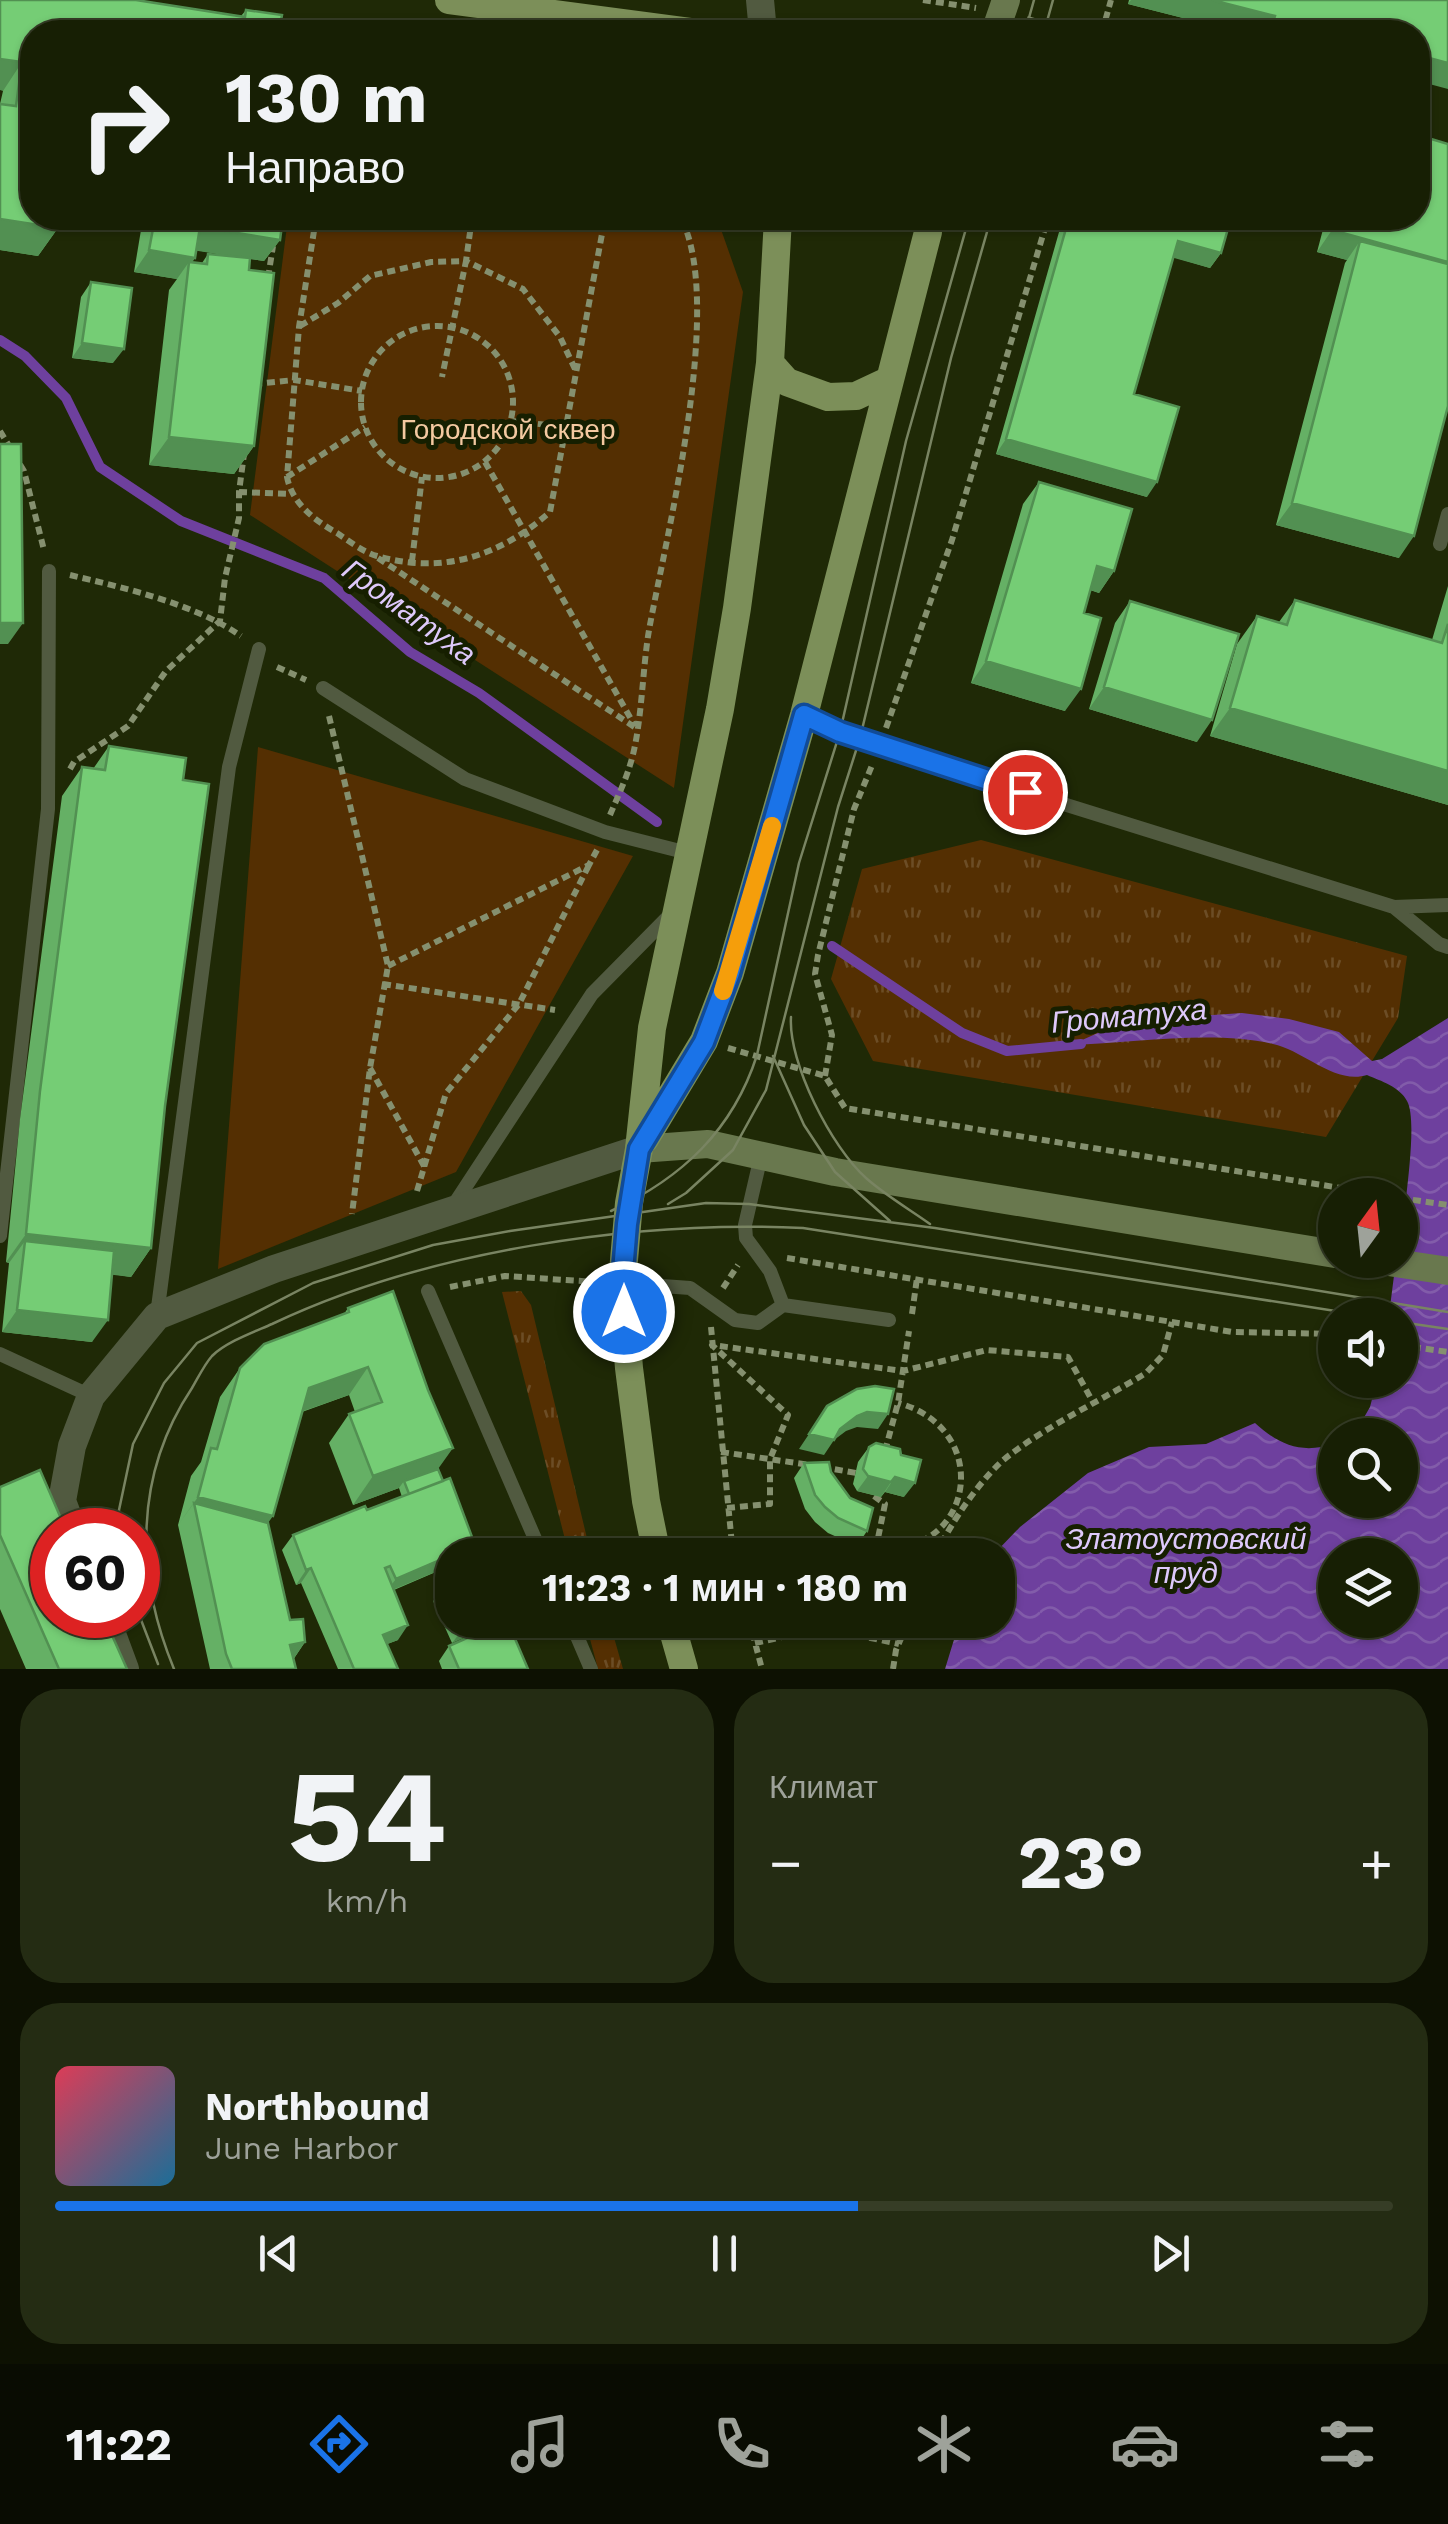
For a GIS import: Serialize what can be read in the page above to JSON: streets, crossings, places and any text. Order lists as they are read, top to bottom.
{
  "water": ["Громатуха", "Златоустовский пруд"],
  "parks": ["Городской сквер"],
  "north": "top",
  "page": {
    "turn": ["130 m", "Направо"],
    "limit": "60",
    "trip": "11:23 · 1 мин · 180 m",
    "tile": [
      ["54", "km/h"],
      "Климат"
    ],
    "heat": ["−", "23°", "+"],
    "song": ["Northbound", "June Harbor"],
    "tabs": "11:22"
  }
}
